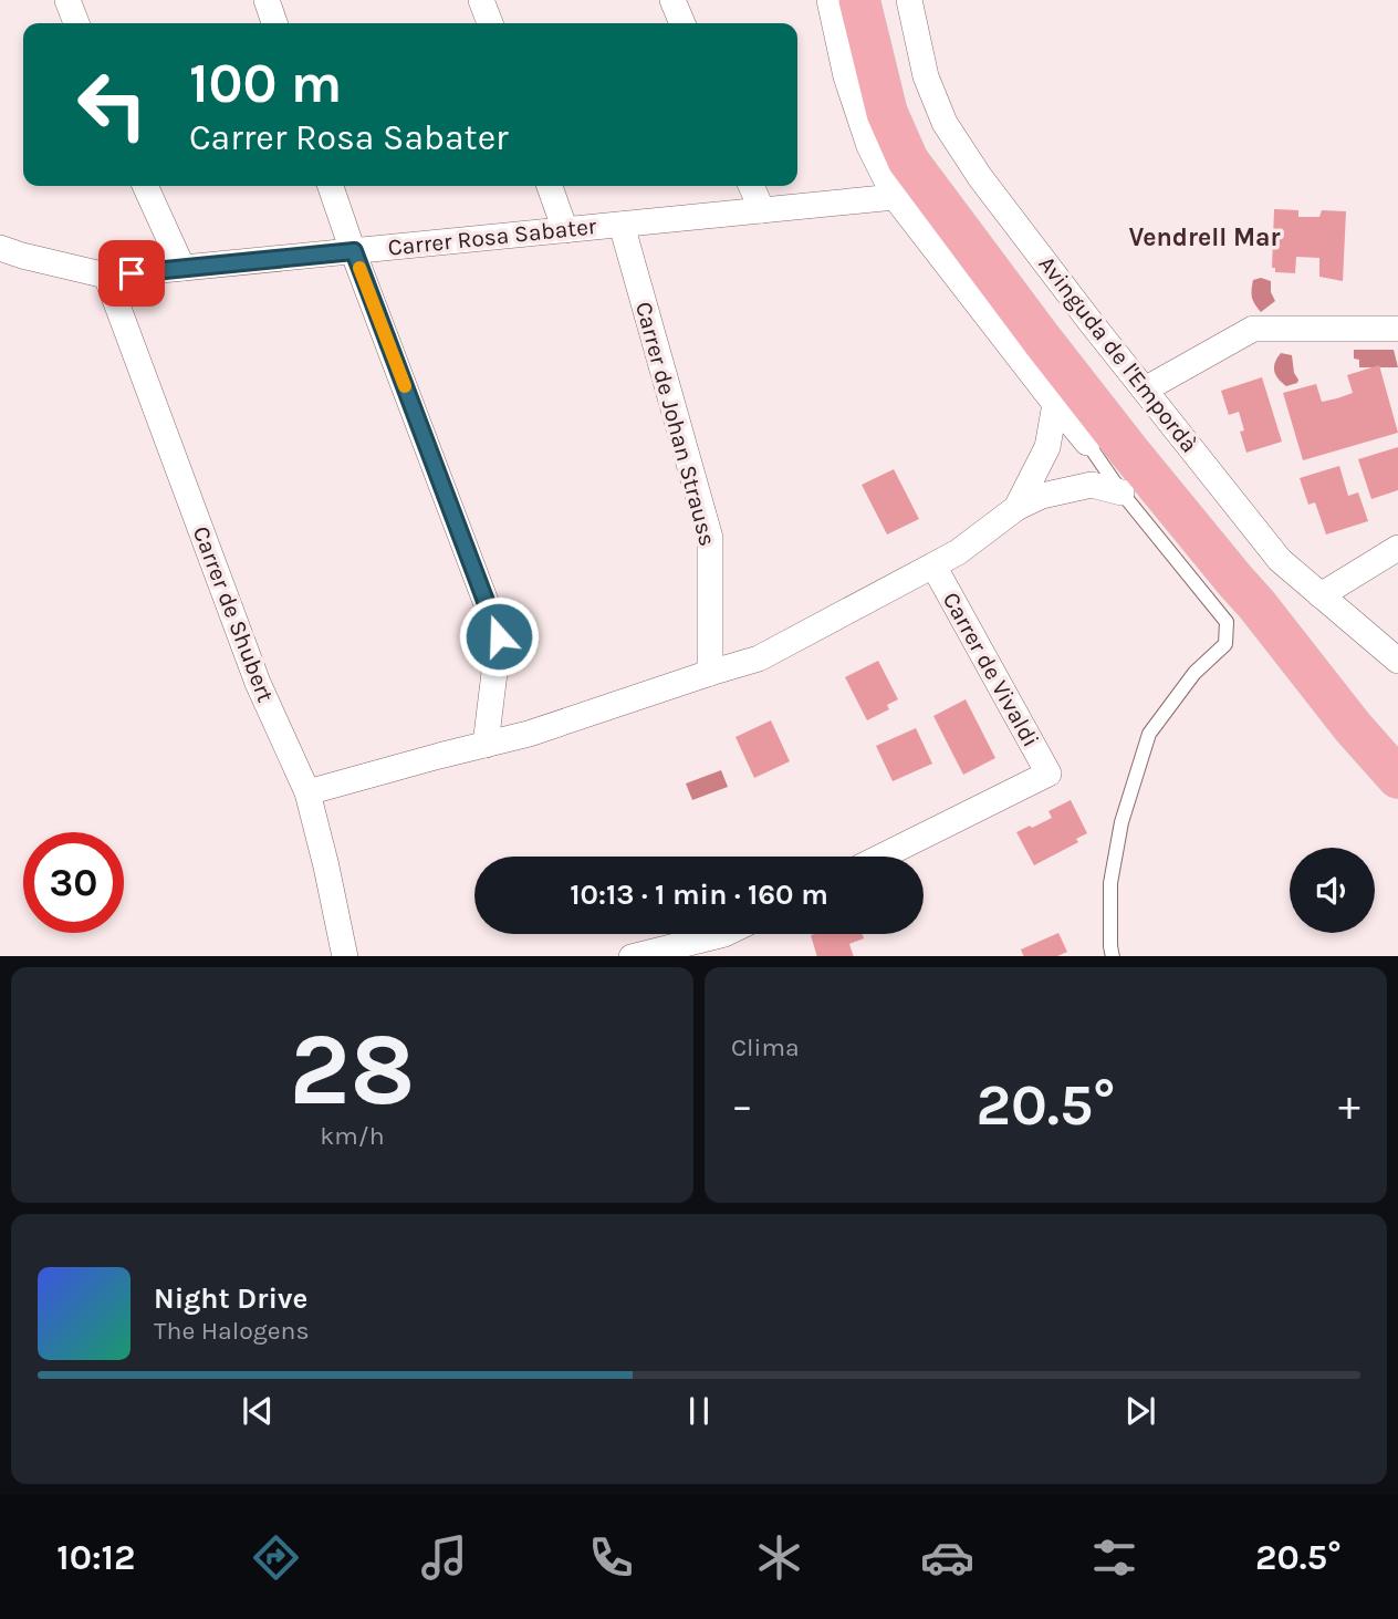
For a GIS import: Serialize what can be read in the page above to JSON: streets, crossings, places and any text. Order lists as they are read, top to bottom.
{
  "streets": {
    "street": [
      "Carrer Rosa Sabater",
      "Avinguda de l'Empordà",
      "Carrer de Johan Strauss",
      "Carrer de Shubert",
      "Carrer de Vivaldi"
    ]
  },
  "crossings": [
    ["Carrer Rosa Sabater", "Carrer de Johan Strauss"],
    ["Carrer Rosa Sabater", "Carrer de Shubert"]
  ],
  "districts": ["Vendrell Mar"],
  "page": {
    "turn": ["100 m", "Carrer Rosa Sabater"],
    "limit": "30",
    "trip": "10:13 · 1 min · 160 m",
    "tile": [
      ["28", "km/h"],
      "Clima"
    ],
    "heat": ["−", "20.5°", "+"],
    "song": ["Night Drive", "The Halogens"],
    "tabs": ["10:12", "20.5°"]
  }
}
